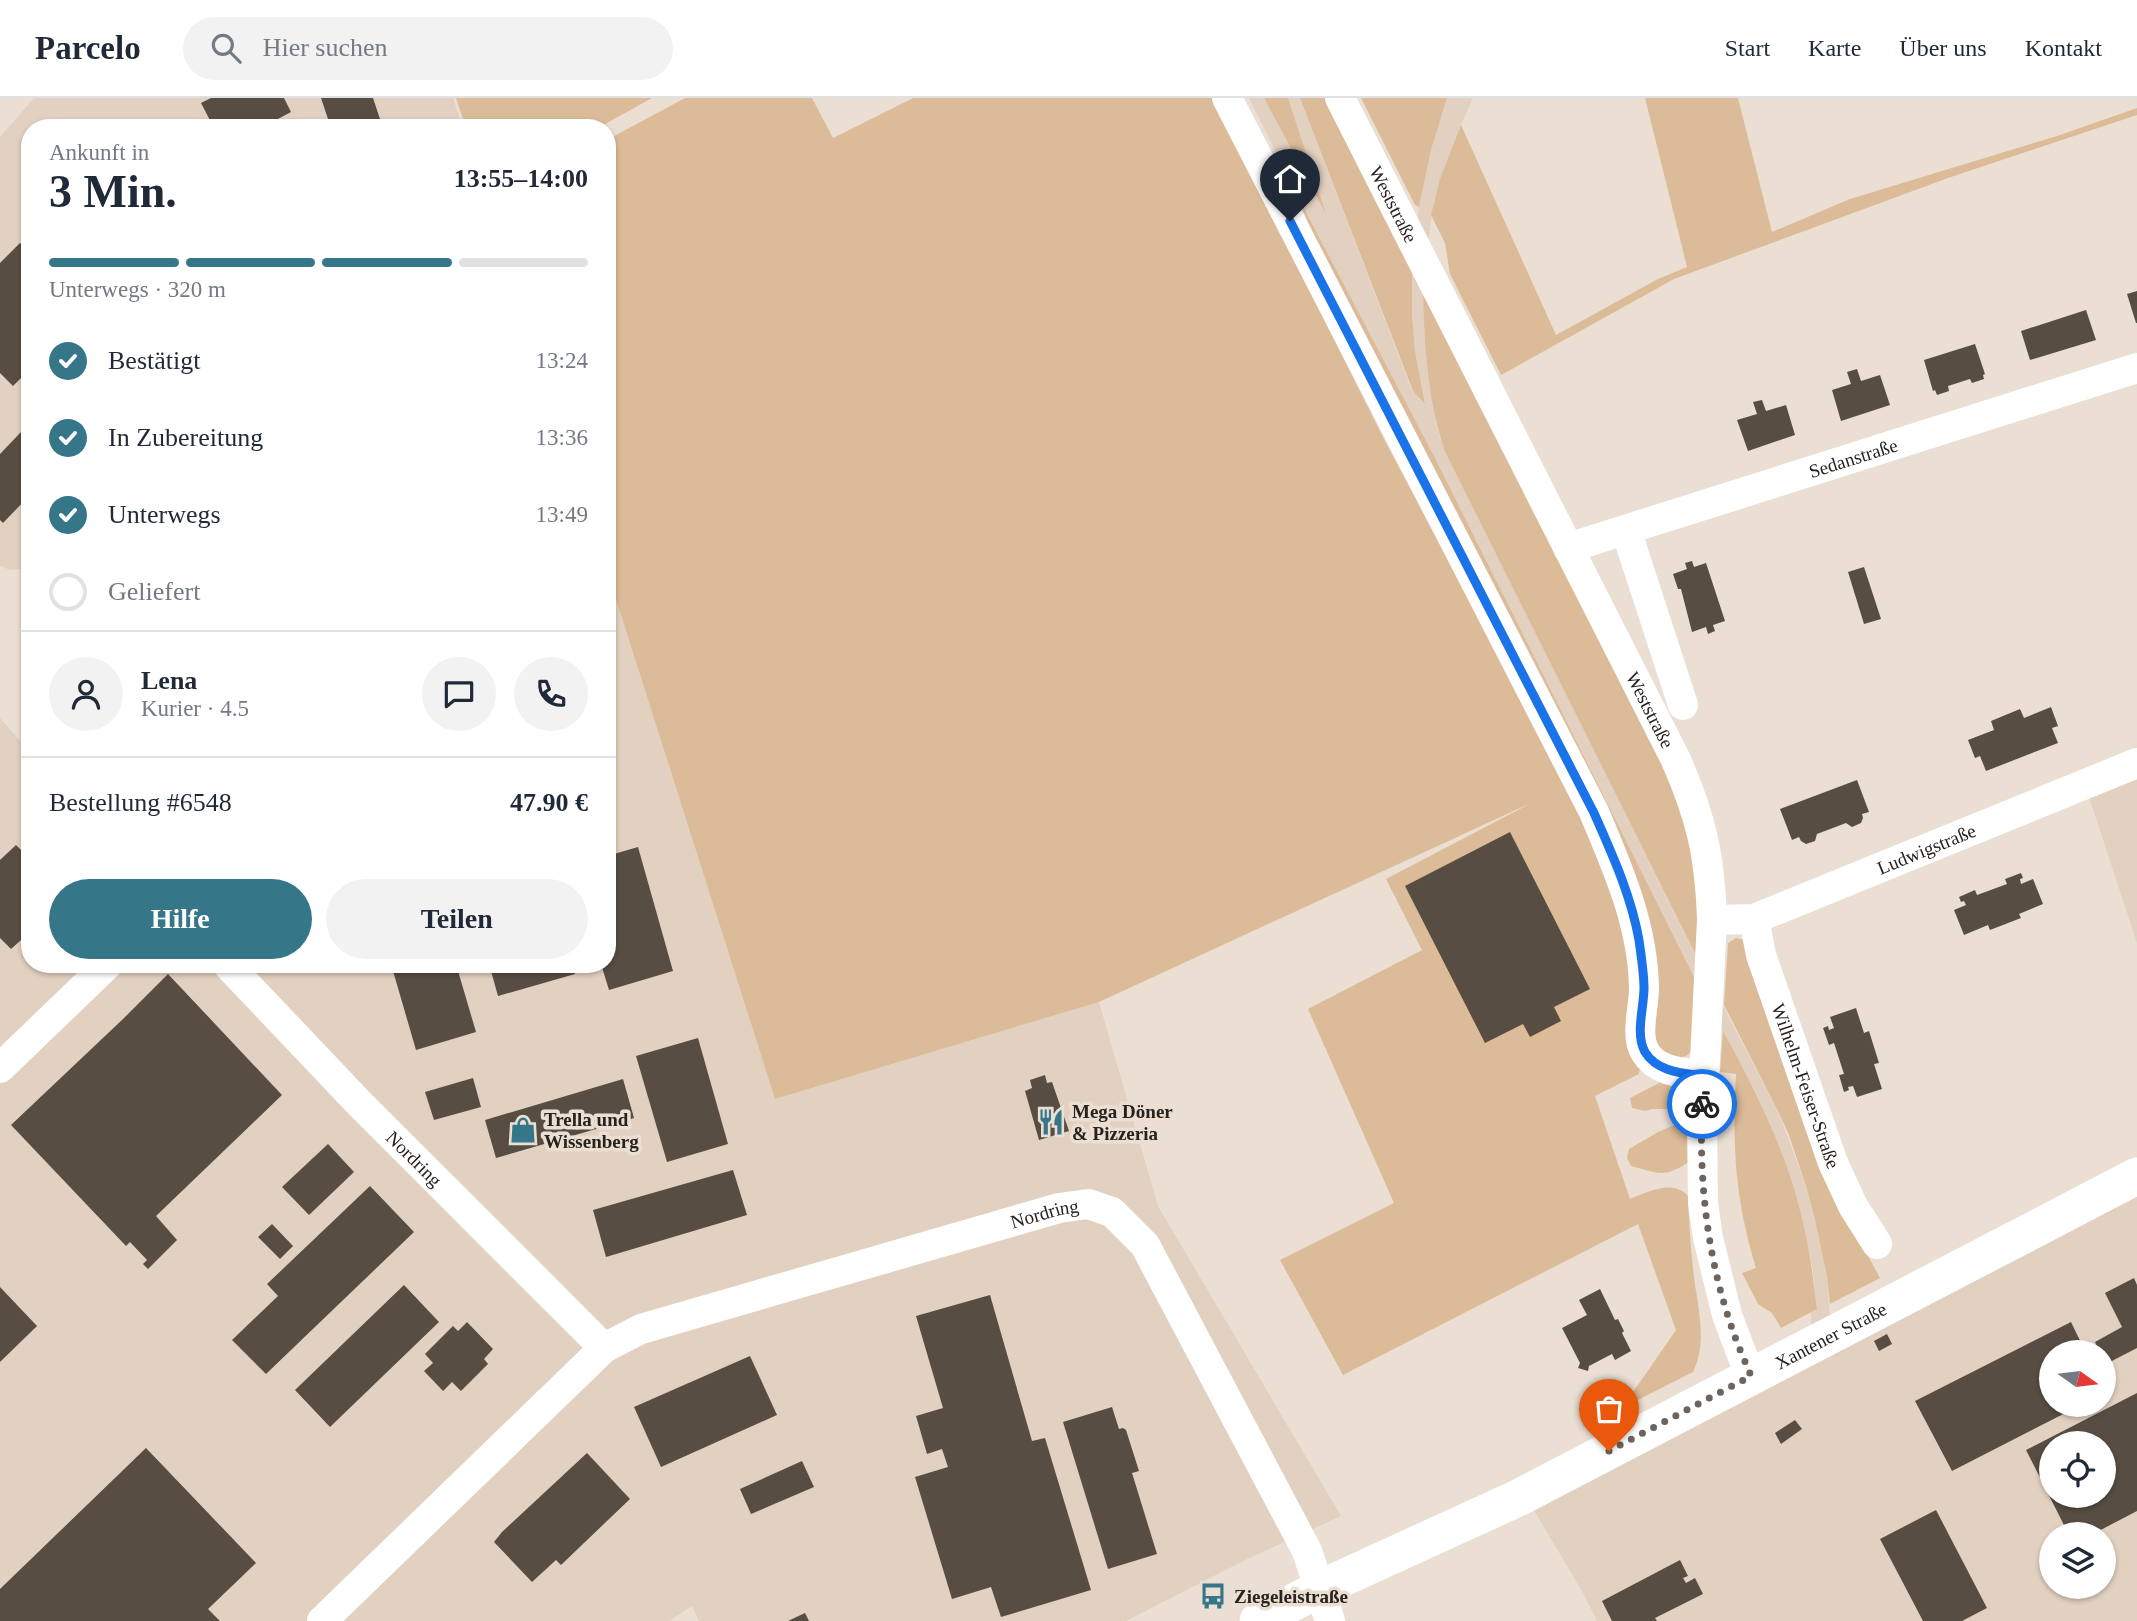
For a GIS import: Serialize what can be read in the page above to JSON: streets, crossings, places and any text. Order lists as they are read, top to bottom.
{
  "streets": {
    "main road": ["Xantener Straße"],
    "street": [
      "Weststraße",
      "Sedanstraße",
      "Ludwigstraße",
      "Wilhelm-Feiser-Straße",
      "Nordring"
    ]
  },
  "crossings": [
    ["Weststraße", "Sedanstraße"],
    ["Weststraße", "Ludwigstraße"],
    ["Weststraße", "Xantener Straße"],
    ["Ludwigstraße", "Wilhelm-Feiser-Straße"],
    ["Nordring", "Xantener Straße"]
  ],
  "places": {
    "restaurant": ["Mega Döner & Pizzeria"],
    "shop": ["Trella und Wissenberg"],
    "bus stop": ["Ziegeleistraße"]
  },
  "north": "right",
  "page": {
    "header": "Parcelo",
    "search": "Hier suchen",
    "nav": [
      "Start",
      "Karte",
      "Über uns",
      "Kontakt"
    ],
    "heading": ["3 Min.", "Ankunft in", "13:55–14:00"],
    "panel": [
      "Lena",
      "Kurier · 4.5",
      "Bestellung #6548",
      "47.90 €"
    ],
    "bar": "Unterwegs · 320 m",
    "list": [
      ["Bestätigt", "13:24"],
      ["In Zubereitung", "13:36"],
      ["Unterwegs", "13:49"],
      "Geliefert"
    ],
    "buttons": ["Hilfe", "Teilen"]
  }
}
